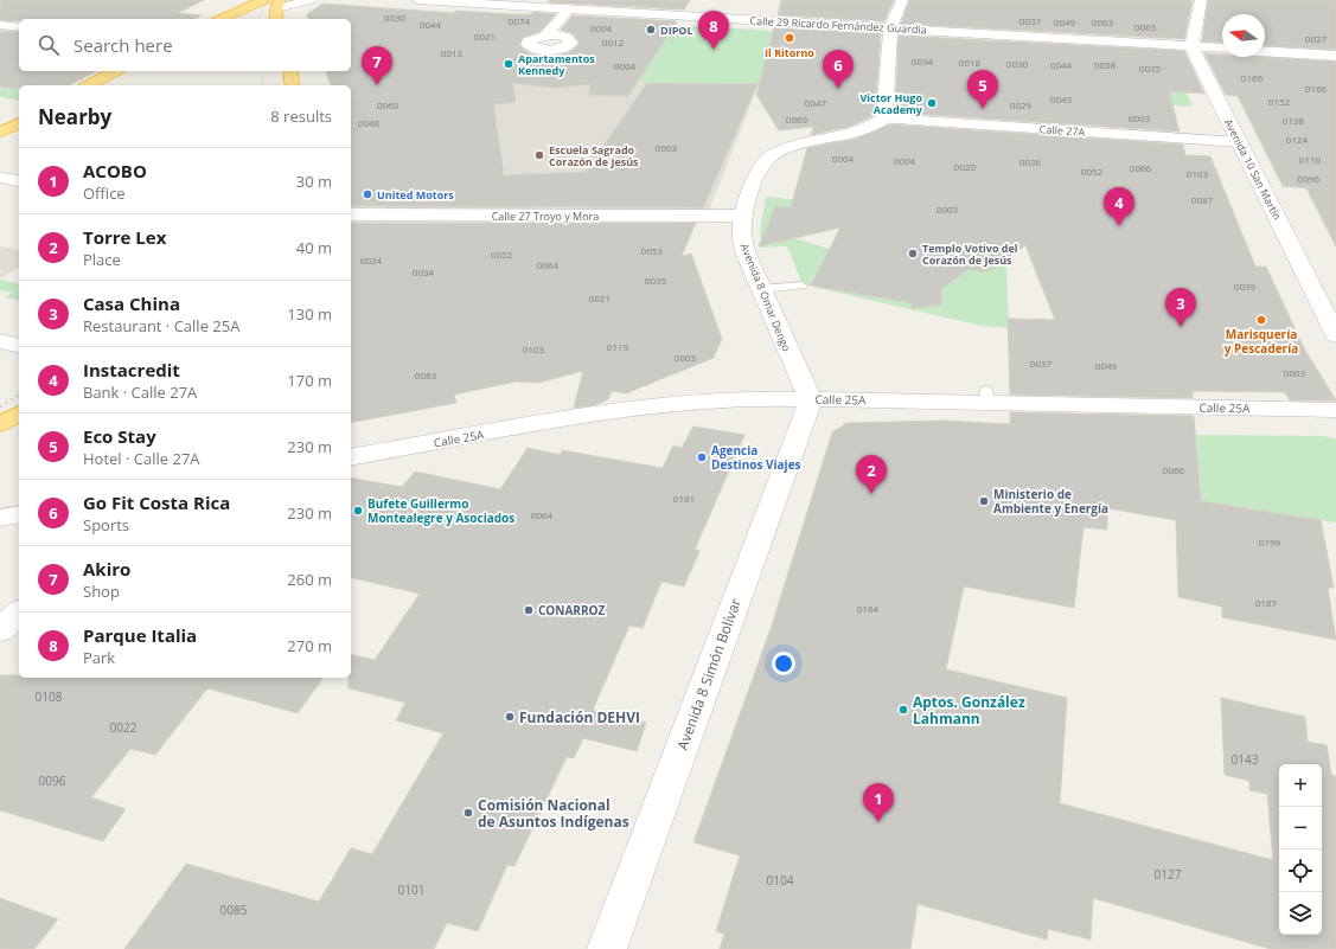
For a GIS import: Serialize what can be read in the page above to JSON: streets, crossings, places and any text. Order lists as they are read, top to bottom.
{
  "streets": {
    "street": [
      "Calle 29 Ricardo Fernández Guardia",
      "Calle 27A",
      "Avenida 10 San Martín",
      "Calle 27 Troyo y Mora",
      "Avenida 8 Omar Dengo",
      "Calle 25A",
      "Avenida 8 Simón Bolívar"
    ]
  },
  "crossings": [
    ["Calle 29 Ricardo Fernández Guardia", "Avenida 10 San Martín"],
    ["Calle 27A", "Avenida 10 San Martín"],
    ["Calle 27A", "Avenida 8 Omar Dengo"],
    ["Calle 27 Troyo y Mora", "Avenida 8 Omar Dengo"],
    ["Avenida 8 Omar Dengo", "Calle 25A"],
    ["Avenida 8 Omar Dengo", "Avenida 8 Simón Bolívar"],
    ["Calle 25A", "Avenida 8 Simón Bolívar"]
  ],
  "places": [
    "DIPOL",
    "Il Ritorno",
    "Apartamentos Kennedy",
    "Victor Hugo Academy",
    "Escuela Sagrado Corazón de Jesús",
    "United Motors",
    "Templo Votivo del Corazón de Jesús",
    "Marisquería y Pescadería",
    "Agencia Destinos Viajes",
    "Ministerio de Ambiente y Energía",
    "Bufete Guillermo Montealegre y Asociados",
    "CONARROZ",
    "Aptos. González Lahmann",
    "Fundación DEHVI",
    "Comisión Nacional de Asuntos Indígenas"
  ],
  "house_numbers": [
    "0030",
    "0074",
    "0037",
    "0049",
    "0063",
    "0044",
    "0003",
    "0004",
    "0021",
    "0027",
    "0012",
    "0013",
    "0034",
    "0018",
    "0030",
    "0044",
    "0058",
    "0004",
    "0035",
    "0166",
    "0166",
    "0043",
    "0152",
    "0047",
    "0060",
    "0029",
    "0003",
    "0069",
    "0138",
    "0048",
    "0124",
    "0003",
    "0004",
    "0110",
    "0004",
    "0036",
    "0020",
    "0066",
    "0052",
    "0103",
    "0096",
    "0087",
    "0003",
    "0053",
    "0052",
    "0024",
    "0064",
    "0034",
    "0035",
    "0039",
    "0021",
    "0119",
    "0103",
    "0003",
    "0037",
    "0049",
    "0003",
    "0083",
    "0066",
    "0181",
    "0064",
    "0199",
    "0187",
    "0164",
    "0108",
    "0022",
    "0143",
    "0096",
    "0127",
    "0104",
    "0101",
    "0085"
  ],
  "north": "left",
  "page": {
    "pins": [
      "8",
      "7",
      "6",
      "5",
      "4",
      "3",
      "2",
      "1"
    ],
    "search": "Search here",
    "heading": ["Nearby", "8 results"],
    "list": [
      {
        "mark": "1",
        "name": "ACOBO",
        "note": "Office",
        "value": "30 m"
      },
      {
        "mark": "2",
        "name": "Torre Lex",
        "note": "Place",
        "value": "40 m"
      },
      {
        "mark": "3",
        "name": "Casa China",
        "note": "Restaurant · Calle 25A",
        "value": "130 m"
      },
      {
        "mark": "4",
        "name": "Instacredit",
        "note": "Bank · Calle 27A",
        "value": "170 m"
      },
      {
        "mark": "5",
        "name": "Eco Stay",
        "note": "Hotel · Calle 27A",
        "value": "230 m"
      },
      {
        "mark": "6",
        "name": "Go Fit Costa Rica",
        "note": "Sports",
        "value": "230 m"
      },
      {
        "mark": "7",
        "name": "Akiro",
        "note": "Shop",
        "value": "260 m"
      },
      {
        "mark": "8",
        "name": "Parque Italia",
        "note": "Park",
        "value": "270 m"
      }
    ],
    "map_buttons": ["+", "−"]
  }
}
